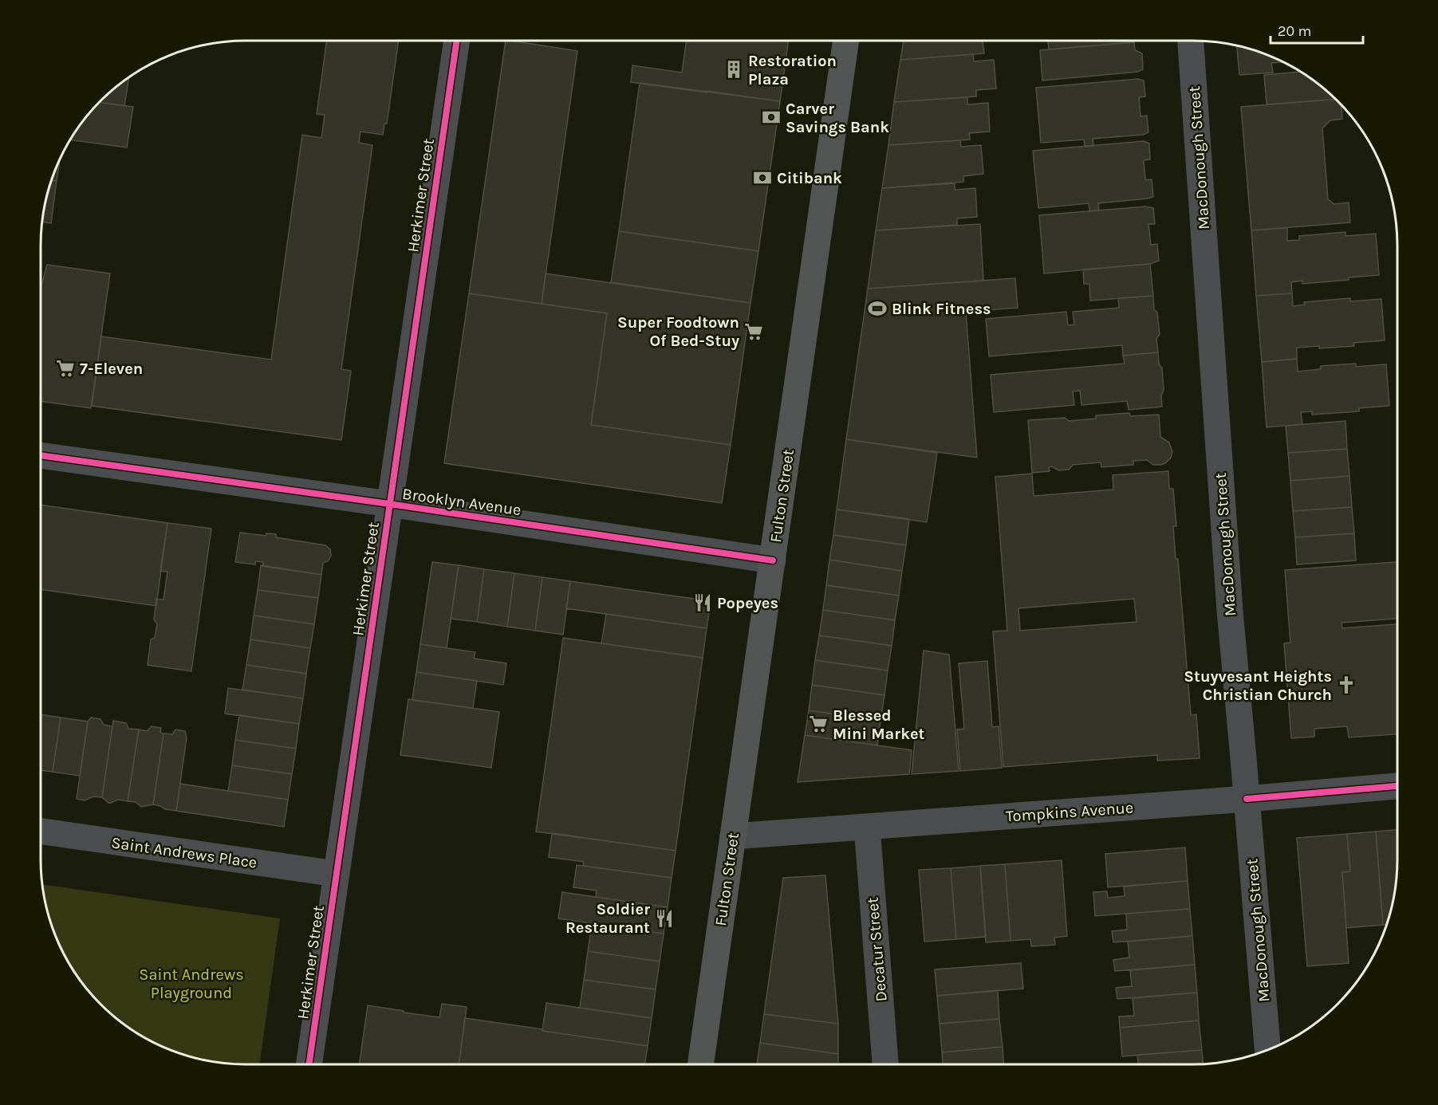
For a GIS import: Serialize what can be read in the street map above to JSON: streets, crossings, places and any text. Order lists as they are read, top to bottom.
{
  "streets": {
    "main road": ["Fulton Street"],
    "street": [
      "MacDonough Street",
      "Herkimer Street",
      "Brooklyn Avenue",
      "Tompkins Avenue",
      "Saint Andrews Place",
      "Decatur Street"
    ]
  },
  "crossings": [
    ["MacDonough Street", "Tompkins Avenue"],
    ["Herkimer Street", "Brooklyn Avenue"],
    ["Herkimer Street", "Saint Andrews Place"],
    ["Fulton Street", "Brooklyn Avenue"],
    ["Fulton Street", "Tompkins Avenue"],
    ["Tompkins Avenue", "Decatur Street"]
  ],
  "parks": ["Saint Andrews Playground"],
  "places": {
    "building": ["Restoration Plaza"],
    "bank": ["Carver Savings Bank", "Citibank"],
    "sports": ["Blink Fitness"],
    "supermarket": ["Super Foodtown Of Bed-Stuy", "7-Eleven", "Blessed Mini Market"],
    "restaurant": ["Popeyes", "Soldier Restaurant"],
    "church": ["Stuyvesant Heights Christian Church"]
  },
  "scale_bar": "20 m"
}
